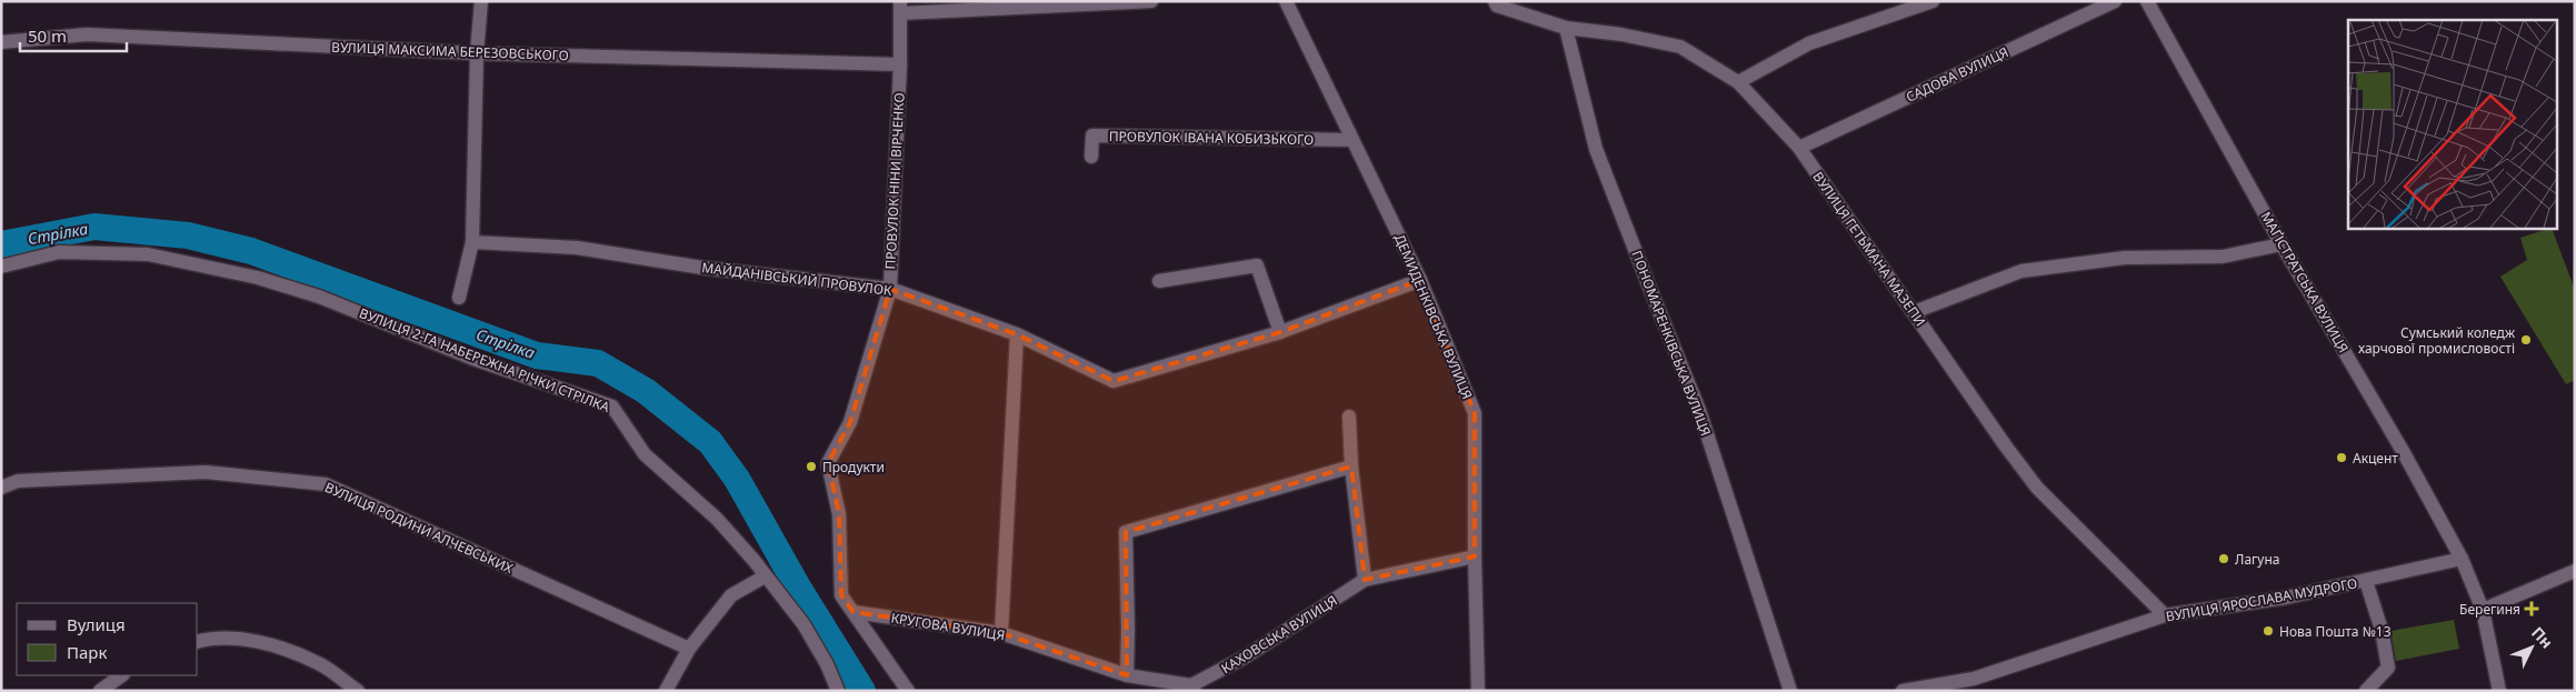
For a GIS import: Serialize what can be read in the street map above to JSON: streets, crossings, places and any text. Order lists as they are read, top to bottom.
{
  "streets": {
    "street": [
      "ВУЛИЦЯ МАКСИМА БЕРЕЗОВСЬКОГО",
      "САДОВА ВУЛИЦЯ",
      "ПРОВУЛОК ІВАНА КОБИЗЬКОГО",
      "ПРОВУЛОК НІНИ ВІРЧЕНКО",
      "ВУЛИЦЯ ГЕТЬМАНА МАЗЕПИ",
      "МАЙДАНІВСЬКИЙ ПРОВУЛОК",
      "МАҐІСТРАТСЬКА ВУЛИЦЯ",
      "ДЕМИДЕНКІВСЬКА ВУЛИЦЯ",
      "ПОНОМАРЕНКІВСЬКА ВУЛИЦЯ",
      "ВУЛИЦЯ 2-ГА НАБЕРЕЖНА РІЧКИ СТРІЛКА",
      "ВУЛИЦЯ РОДИНИ АЛЧЕВСЬКИХ",
      "ВУЛИЦЯ ЯРОСЛАВА МУДРОГО",
      "КРУГОВА ВУЛИЦЯ",
      "КАХОВСЬКА ВУЛИЦЯ"
    ]
  },
  "crossings": [
    ["ВУЛИЦЯ МАКСИМА БЕРЕЗОВСЬКОГО", "ПРОВУЛОК НІНИ ВІРЧЕНКО"],
    ["САДОВА ВУЛИЦЯ", "ВУЛИЦЯ ГЕТЬМАНА МАЗЕПИ"],
    ["ПРОВУЛОК ІВАНА КОБИЗЬКОГО", "ДЕМИДЕНКІВСЬКА ВУЛИЦЯ"],
    ["ПРОВУЛОК НІНИ ВІРЧЕНКО", "МАЙДАНІВСЬКИЙ ПРОВУЛОК"],
    ["ПРОВУЛОК НІНИ ВІРЧЕНКО", "КРУГОВА ВУЛИЦЯ"],
    ["ВУЛИЦЯ ГЕТЬМАНА МАЗЕПИ", "ПОНОМАРЕНКІВСЬКА ВУЛИЦЯ"],
    ["ВУЛИЦЯ ГЕТЬМАНА МАЗЕПИ", "ВУЛИЦЯ ЯРОСЛАВА МУДРОГО"],
    ["МАЙДАНІВСЬКИЙ ПРОВУЛОК", "ДЕМИДЕНКІВСЬКА ВУЛИЦЯ"],
    ["МАҐІСТРАТСЬКА ВУЛИЦЯ", "ВУЛИЦЯ ЯРОСЛАВА МУДРОГО"],
    ["ДЕМИДЕНКІВСЬКА ВУЛИЦЯ", "КАХОВСЬКА ВУЛИЦЯ"],
    ["КРУГОВА ВУЛИЦЯ", "КАХОВСЬКА ВУЛИЦЯ"]
  ],
  "water": ["Стрілка"],
  "places": {
    "other": [
      "Сумський коледж харчової промисловості",
      "Акцент",
      "Продукти",
      "Лагуна",
      "Нова Пошта №13"
    ],
    "health": ["Берегиня"]
  },
  "legend": ["Вулиця", "Парк"],
  "scale_bar": "50 m",
  "north": "top right"
}
